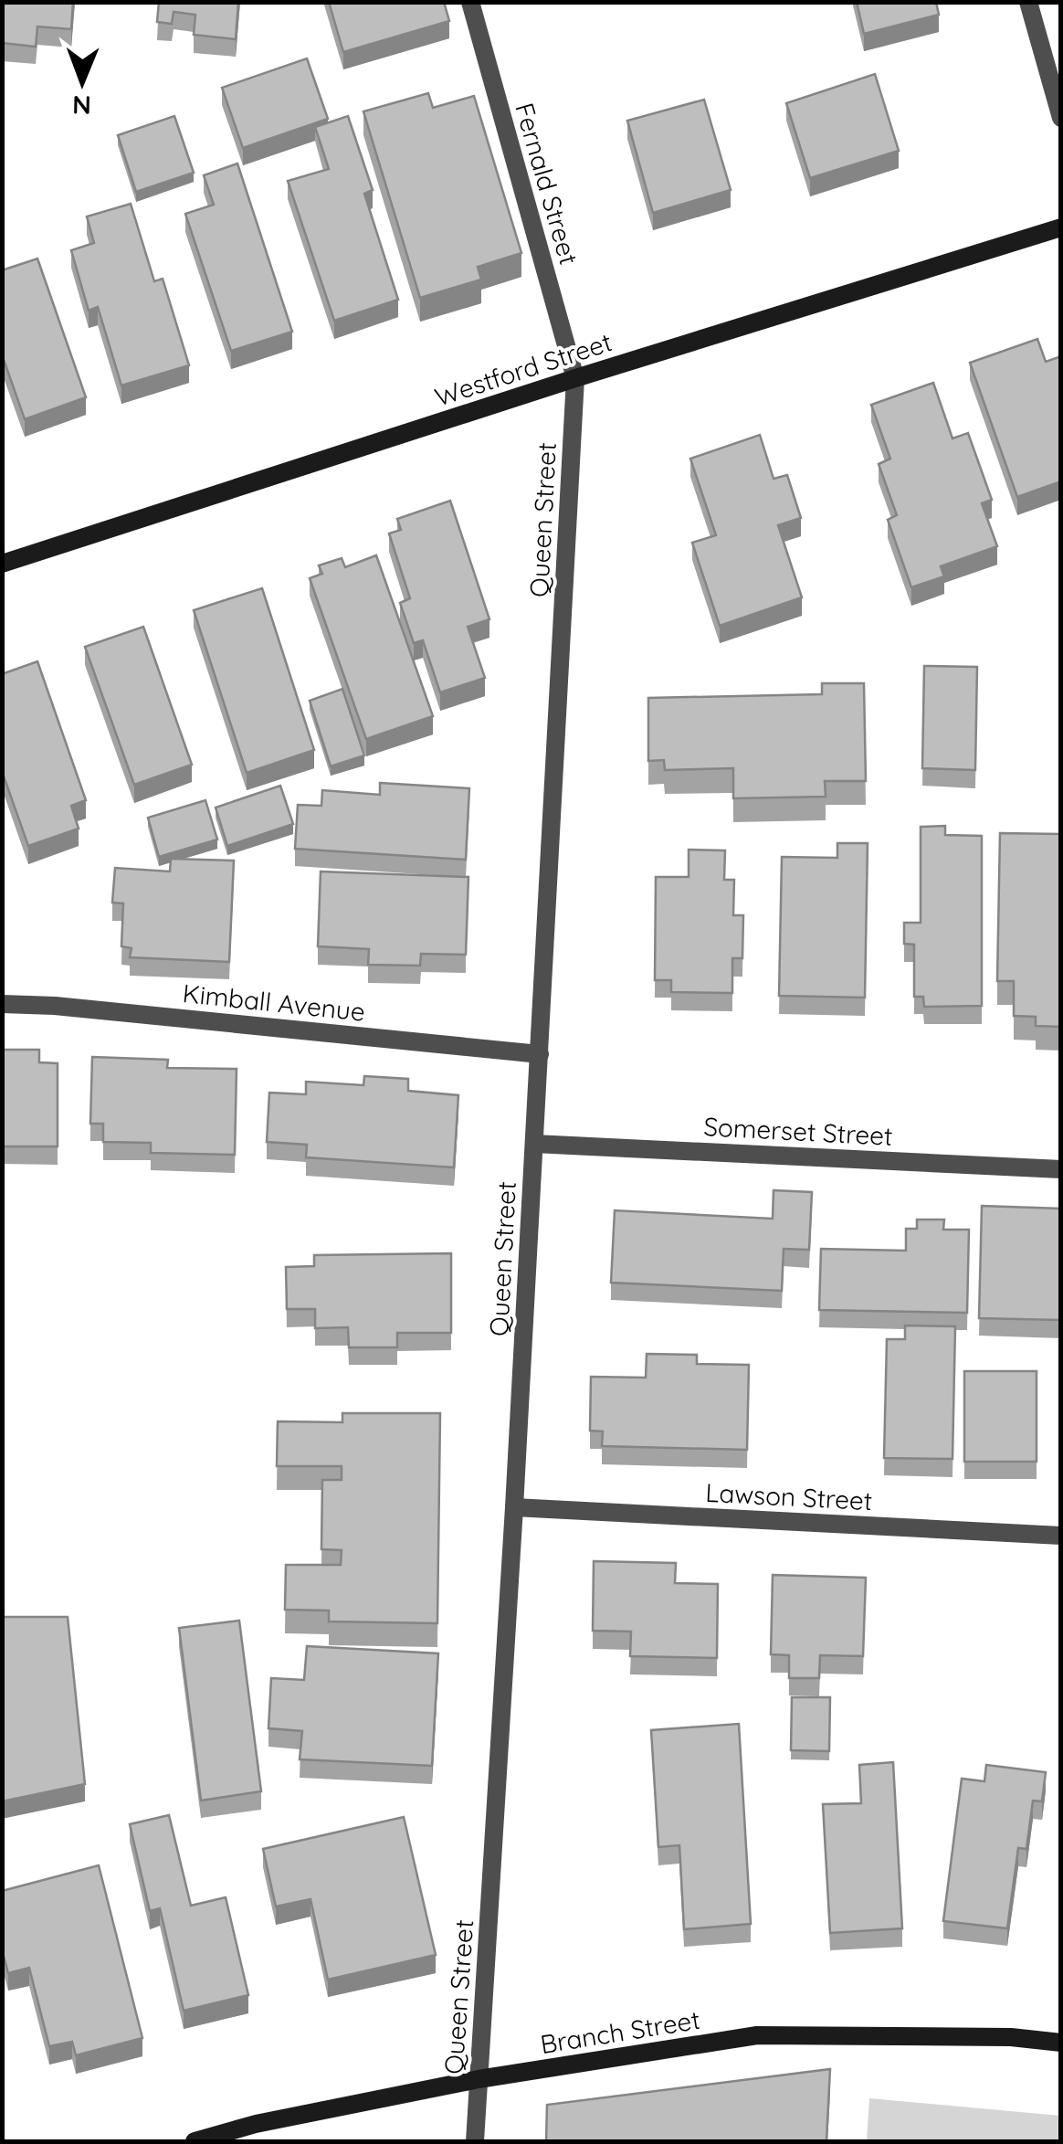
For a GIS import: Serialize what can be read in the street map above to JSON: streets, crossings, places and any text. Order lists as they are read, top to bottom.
{
  "streets": {
    "main road": ["Westford Street", "Branch Street"],
    "street": [
      "Fernald Street",
      "Queen Street",
      "Kimball Avenue",
      "Somerset Street",
      "Lawson Street"
    ]
  },
  "crossings": [
    ["Fernald Street", "Westford Street"],
    ["Fernald Street", "Queen Street"],
    ["Westford Street", "Queen Street"],
    ["Queen Street", "Kimball Avenue"],
    ["Queen Street", "Somerset Street"],
    ["Queen Street", "Lawson Street"],
    ["Queen Street", "Branch Street"]
  ],
  "north": "bottom"
}
